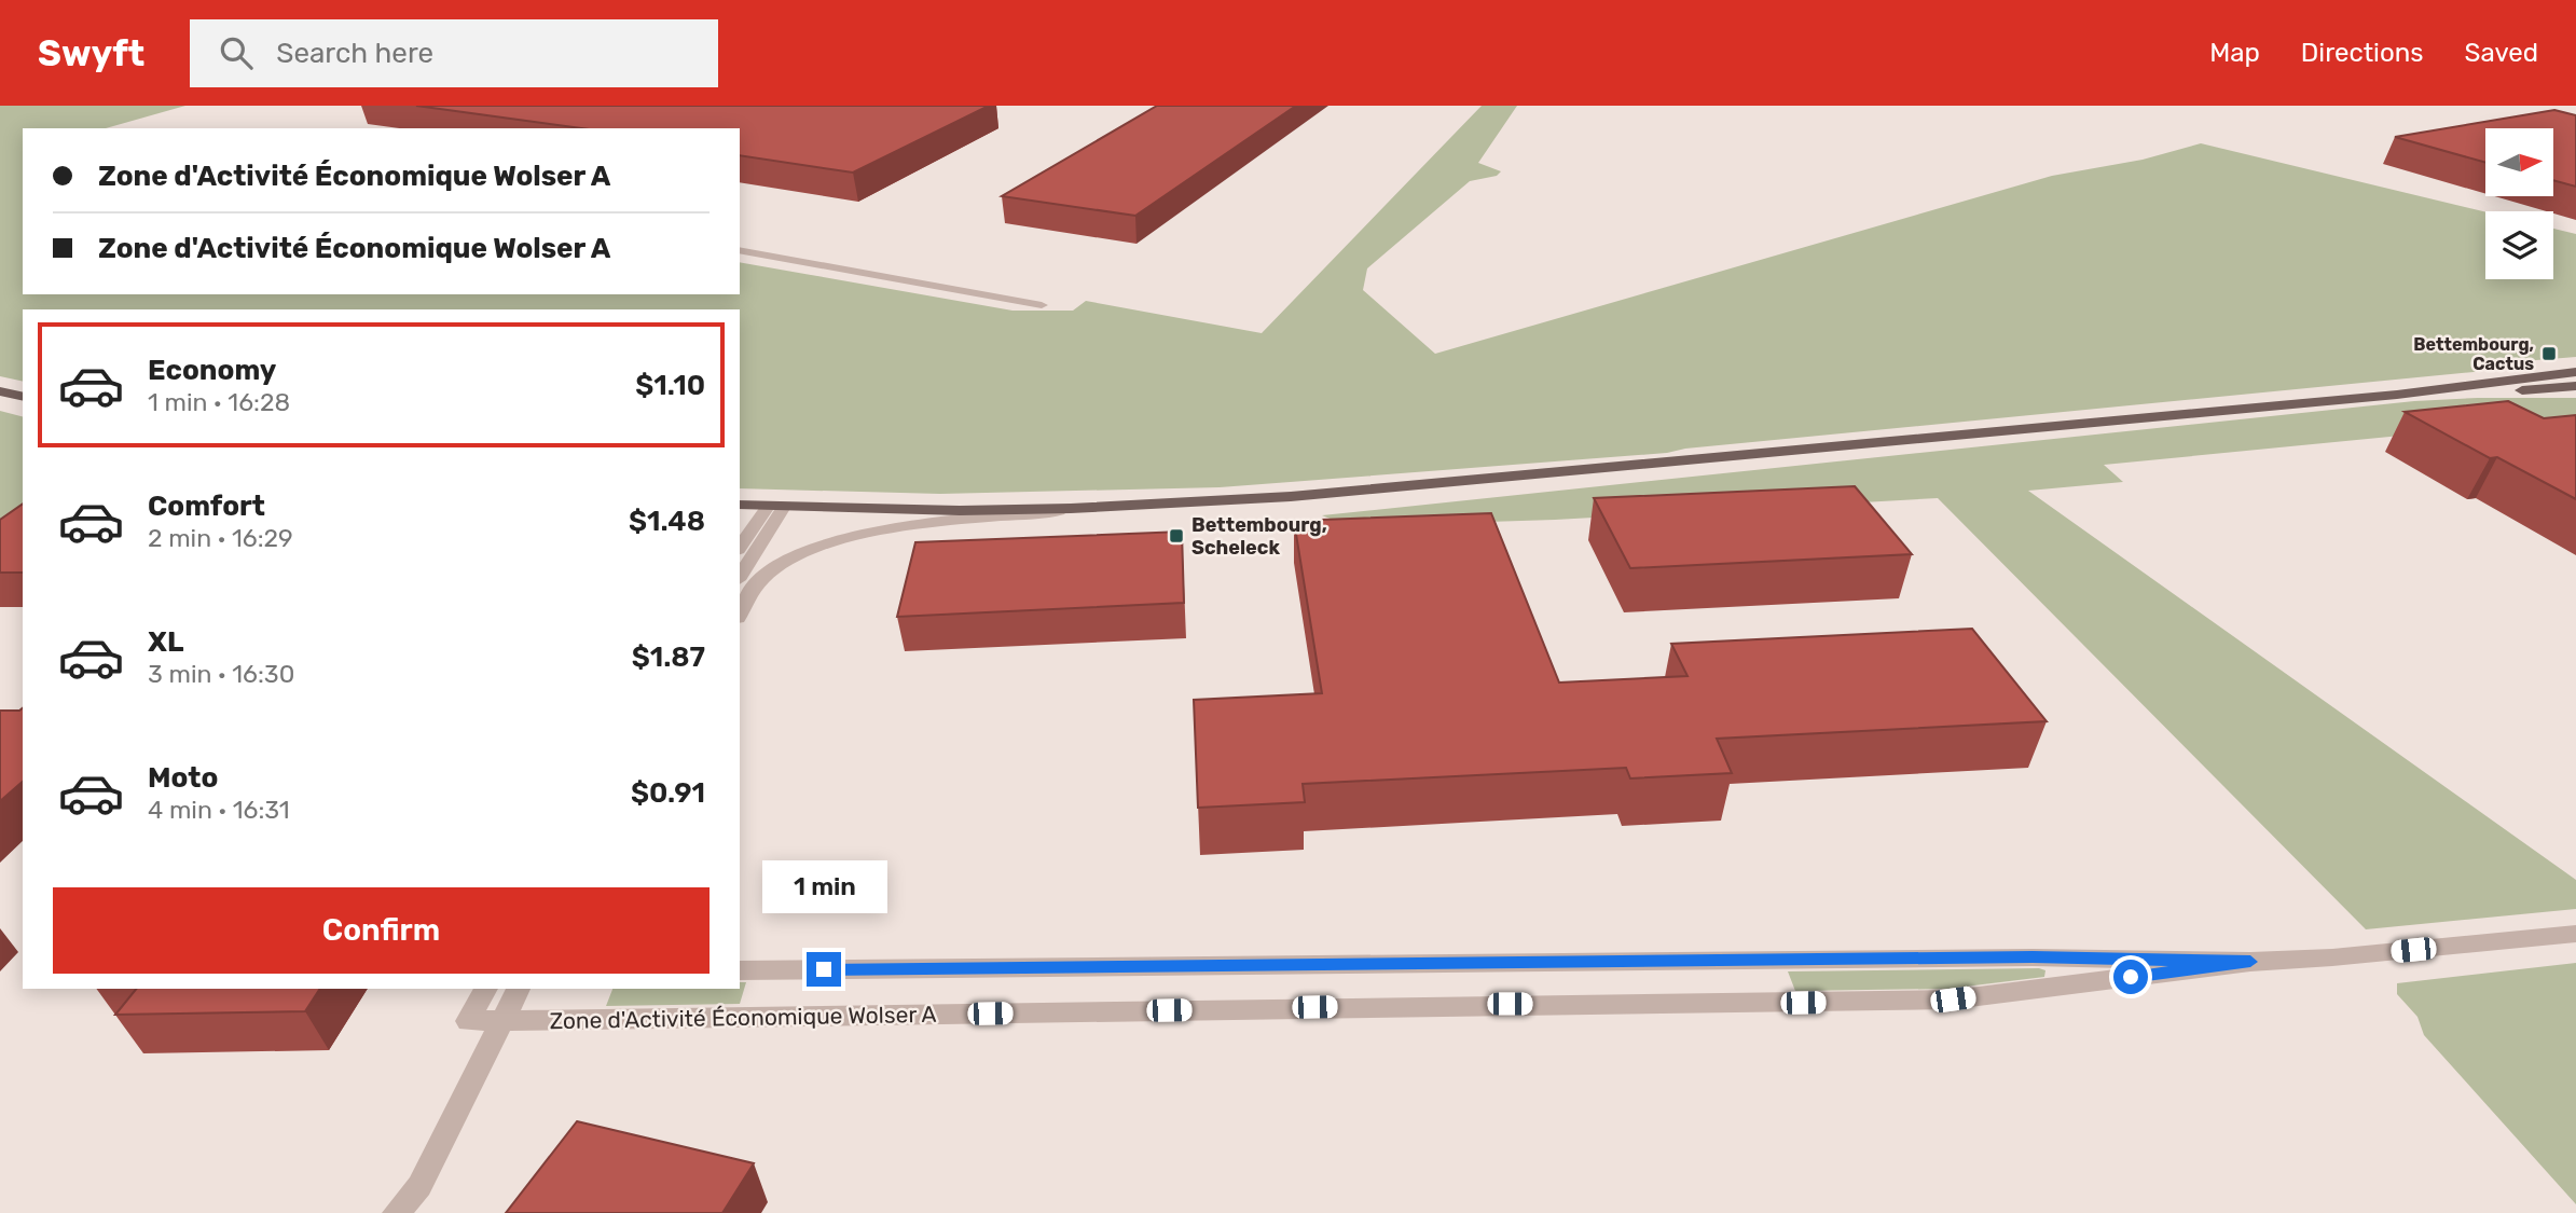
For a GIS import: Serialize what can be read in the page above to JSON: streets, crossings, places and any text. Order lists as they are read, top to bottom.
{
  "streets": {
    "street": ["Zone d'Activité Économique Wolser A"]
  },
  "places": {
    "transit": ["Bettembourg, Cactus", "Bettembourg, Scheleck"]
  },
  "north": "right",
  "page": {
    "header": "Swyft",
    "search": "Search here",
    "nav": ["Map", "Directions", "Saved"],
    "banner": ["Zone d'Activité Économique Wolser A", "Zone d'Activité Économique Wolser A"],
    "list": [
      {
        "name": "Economy",
        "note": "1 min · 16:28",
        "value": "$1.10"
      },
      {
        "name": "Comfort",
        "note": "2 min · 16:29",
        "value": "$1.48"
      },
      {
        "name": "XL",
        "note": "3 min · 16:30",
        "value": "$1.87"
      },
      {
        "name": "Moto",
        "note": "4 min · 16:31",
        "value": "$0.91"
      }
    ],
    "bubble": "1 min",
    "buttons": "Confirm"
  }
}
